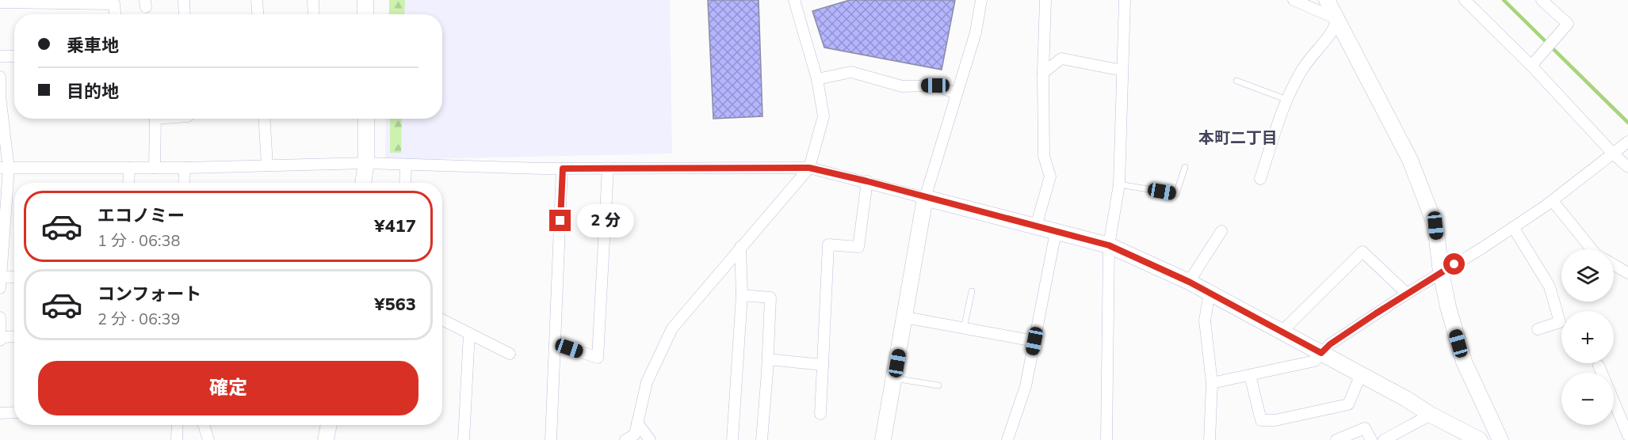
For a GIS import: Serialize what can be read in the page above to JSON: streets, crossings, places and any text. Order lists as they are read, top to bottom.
{
  "districts": ["本町二丁目"],
  "page": {
    "banner": ["乗車地", "目的地"],
    "list": [
      {
        "name": "エコノミー",
        "note": "1 分 · 06:38",
        "value": "¥417"
      },
      {
        "name": "コンフォート",
        "note": "2 分 · 06:39",
        "value": "¥563"
      }
    ],
    "bubble": "2 分",
    "map_buttons": ["+", "−"],
    "buttons": "確定"
  }
}
